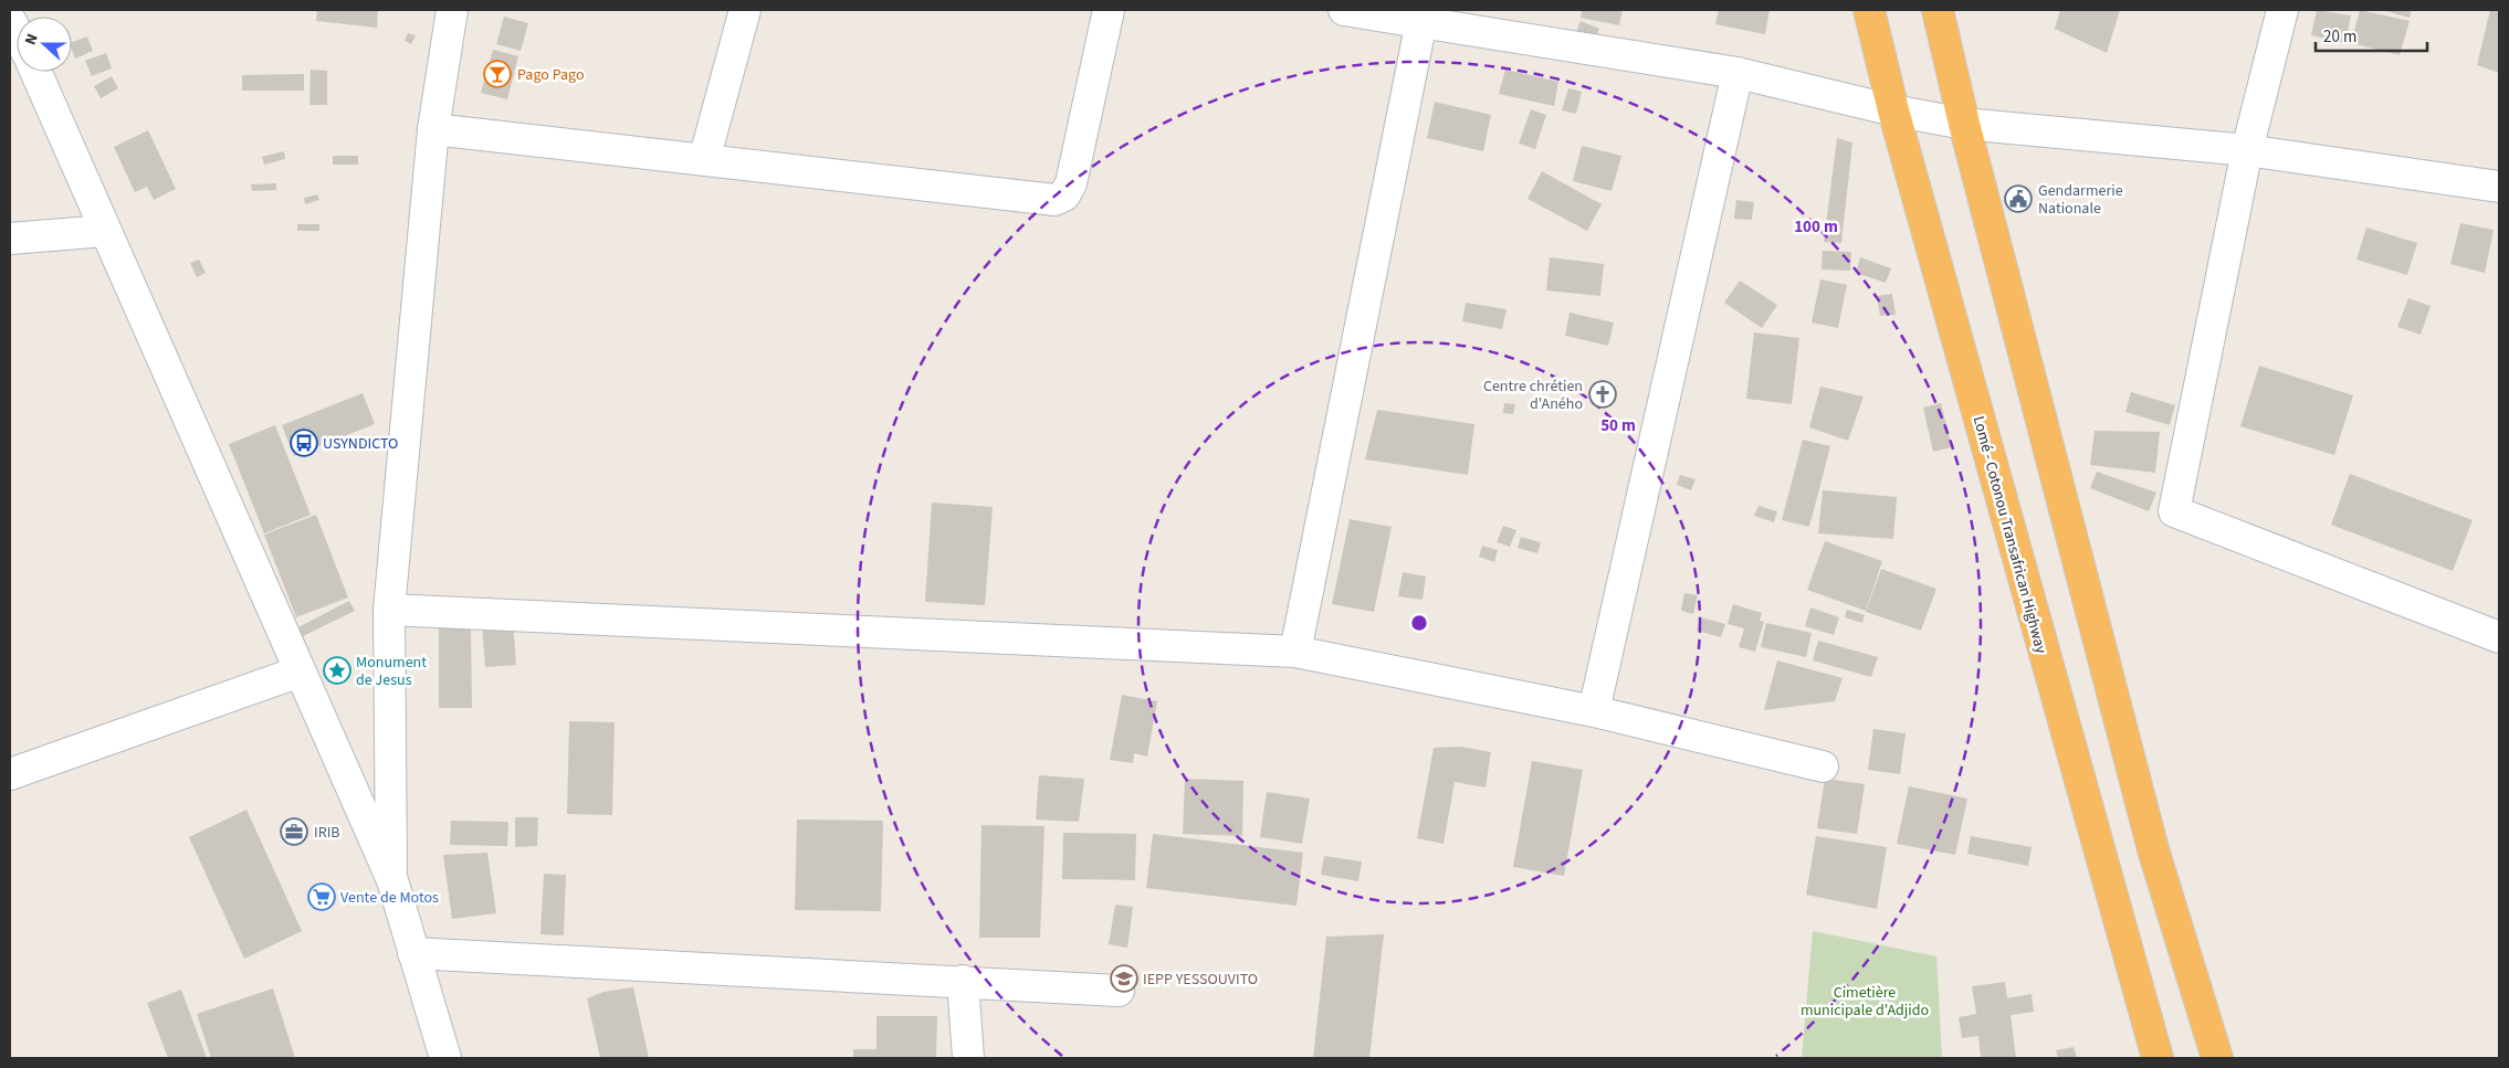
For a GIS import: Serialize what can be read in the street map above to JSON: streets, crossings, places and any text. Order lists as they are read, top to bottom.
{
  "streets": {
    "highway": ["Lomé - Cotonou Transafrican Highway"]
  },
  "parks": ["Cimetière municipale d'Adjido"],
  "places": {
    "bar": ["Pago Pago"],
    "public building": ["Gendarmerie Nationale"],
    "church": ["Centre chrétien d'Aného"],
    "bus stop": ["USYNDICTO"],
    "place": ["Monument de Jesus"],
    "office": ["IRIB"],
    "supermarket": ["Vente de Motos"],
    "school or university": ["IEPP YESSOUVITO"]
  },
  "scale_bar": "20 m",
  "north": "left",
  "rings": ["100 m", "50 m"]
}
